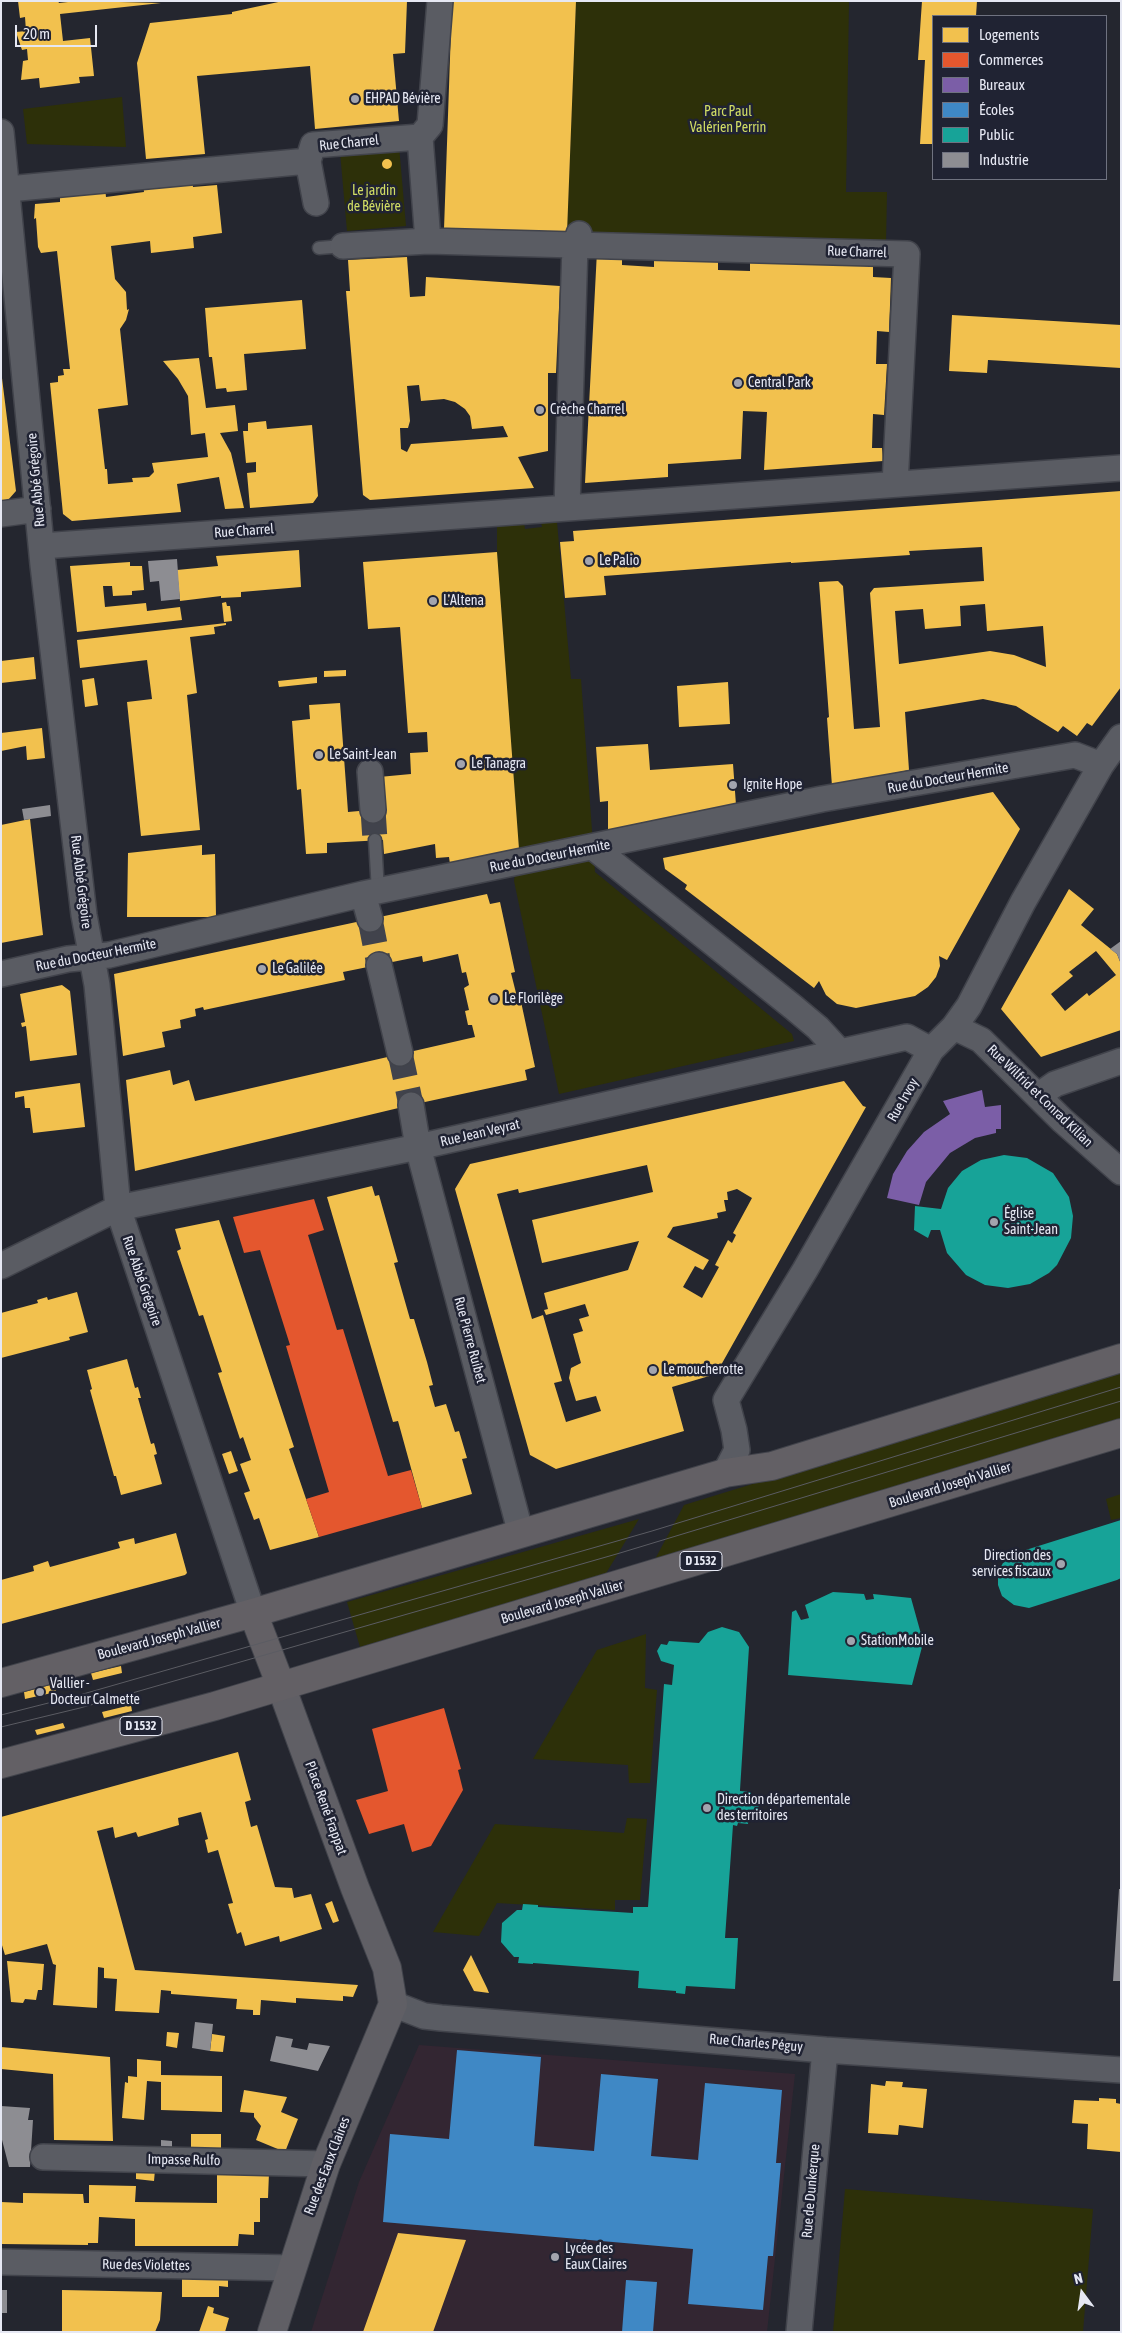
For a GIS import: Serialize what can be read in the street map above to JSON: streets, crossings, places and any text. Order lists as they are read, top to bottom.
{
  "streets": {
    "main road": ["Boulevard Joseph Vallier", "D 1532", "Place René Frappat"],
    "street": [
      "Rue Charrel",
      "Rue Abbé Grégoire",
      "Rue du Docteur Hermite",
      "Rue Wilfrid et Conrad Kilian",
      "Rue Irvoy",
      "Rue Jean Veyrat",
      "Rue Pierre Ruibet",
      "Rue Charles Péguy",
      "Impasse Rulfo",
      "Rue des Eaux Claires",
      "Rue de Dunkerque",
      "Rue des Violettes"
    ]
  },
  "crossings": [
    ["Rue Charrel", "Rue Abbé Grégoire"],
    ["Rue Abbé Grégoire", "Rue du Docteur Hermite"],
    ["Rue Abbé Grégoire", "Rue Jean Veyrat"],
    ["Rue Abbé Grégoire", "Boulevard Joseph Vallier"],
    ["Rue Abbé Grégoire", "Place René Frappat"],
    ["Rue du Docteur Hermite", "Rue Irvoy"],
    ["Rue Wilfrid et Conrad Kilian", "Rue Irvoy"],
    ["Rue Irvoy", "Rue Jean Veyrat"],
    ["Rue Irvoy", "Boulevard Joseph Vallier"],
    ["Rue Jean Veyrat", "Rue Pierre Ruibet"],
    ["Rue Pierre Ruibet", "Boulevard Joseph Vallier"],
    ["Boulevard Joseph Vallier", "Place René Frappat"],
    ["Place René Frappat", "Rue Charles Péguy"],
    ["Place René Frappat", "Rue des Eaux Claires"],
    ["Rue Charles Péguy", "Rue des Eaux Claires"],
    ["Rue Charles Péguy", "Rue de Dunkerque"],
    ["Impasse Rulfo", "Rue des Eaux Claires"],
    ["Rue des Eaux Claires", "Rue des Violettes"]
  ],
  "parks": ["Parc Paul Valérien Perrin", "Le jardin de Bévière"],
  "places": [
    "EHPAD Bévière",
    "Central Park",
    "Crèche Charrel",
    "Le Palio",
    "L'Altena",
    "Le Saint-Jean",
    "Le Tanagra",
    "Ignite Hope",
    "Le Galilée",
    "Le Florilège",
    "Église Saint-Jean",
    "Le moucherotte",
    "Direction des services fiscaux",
    "StationMobile",
    "Vallier - Docteur Calmette",
    "Direction départementale des territoires",
    "Lycée des Eaux Claires"
  ],
  "legend": [
    "Logements",
    "Commerces",
    "Bureaux",
    "Écoles",
    "Public",
    "Industrie"
  ],
  "scale_bar": "20 m",
  "north": "top"
}
